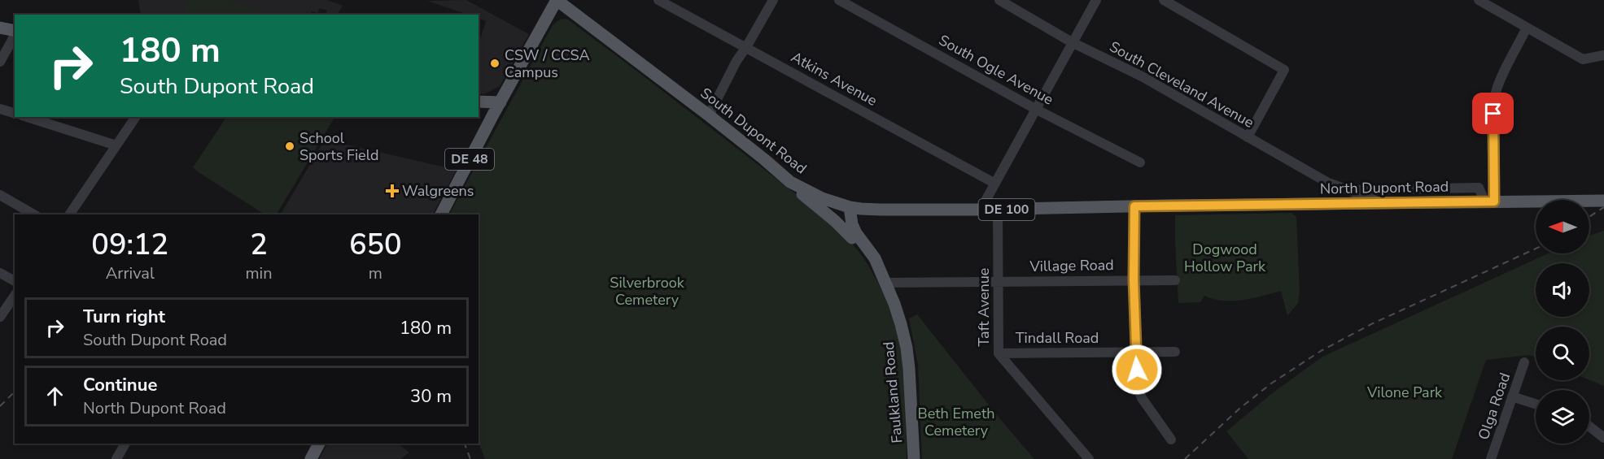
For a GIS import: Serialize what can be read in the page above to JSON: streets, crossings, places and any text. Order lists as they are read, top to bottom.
{
  "streets": {
    "main road": [
      "South Dupont Road",
      "DE 48",
      "North Dupont Road",
      "DE 100",
      "Faulkland Road"
    ],
    "street": [
      "South Ogle Avenue",
      "Atkins Avenue",
      "South Cleveland Avenue",
      "Village Road",
      "Taft Avenue",
      "Tindall Road",
      "Olga Road"
    ]
  },
  "crossings": [
    ["South Cleveland Avenue", "North Dupont Road"],
    ["South Dupont Road", "DE 48"],
    ["South Dupont Road", "North Dupont Road"],
    ["South Dupont Road", "Taft Avenue"],
    ["South Dupont Road", "Faulkland Road"],
    ["Village Road", "Taft Avenue"],
    ["Village Road", "Faulkland Road"],
    ["Taft Avenue", "Tindall Road"]
  ],
  "parks": [
    "Dogwood Hollow Park",
    "Silverbrook Cemetery",
    "Vilone Park",
    "Beth Emeth Cemetery"
  ],
  "places": {
    "other": ["CSW / CCSA Campus", "School Sports Field"],
    "health": ["Walgreens"]
  },
  "north": "left",
  "page": {
    "turn": ["180 m", "South Dupont Road"],
    "eta": [
      "09:12",
      "Arrival",
      "2",
      "min",
      "650",
      "m"
    ],
    "list": [
      {
        "name": "Turn right",
        "note": "South Dupont Road",
        "value": "180 m"
      },
      {
        "name": "Continue",
        "note": "North Dupont Road",
        "value": "30 m"
      }
    ]
  }
}
